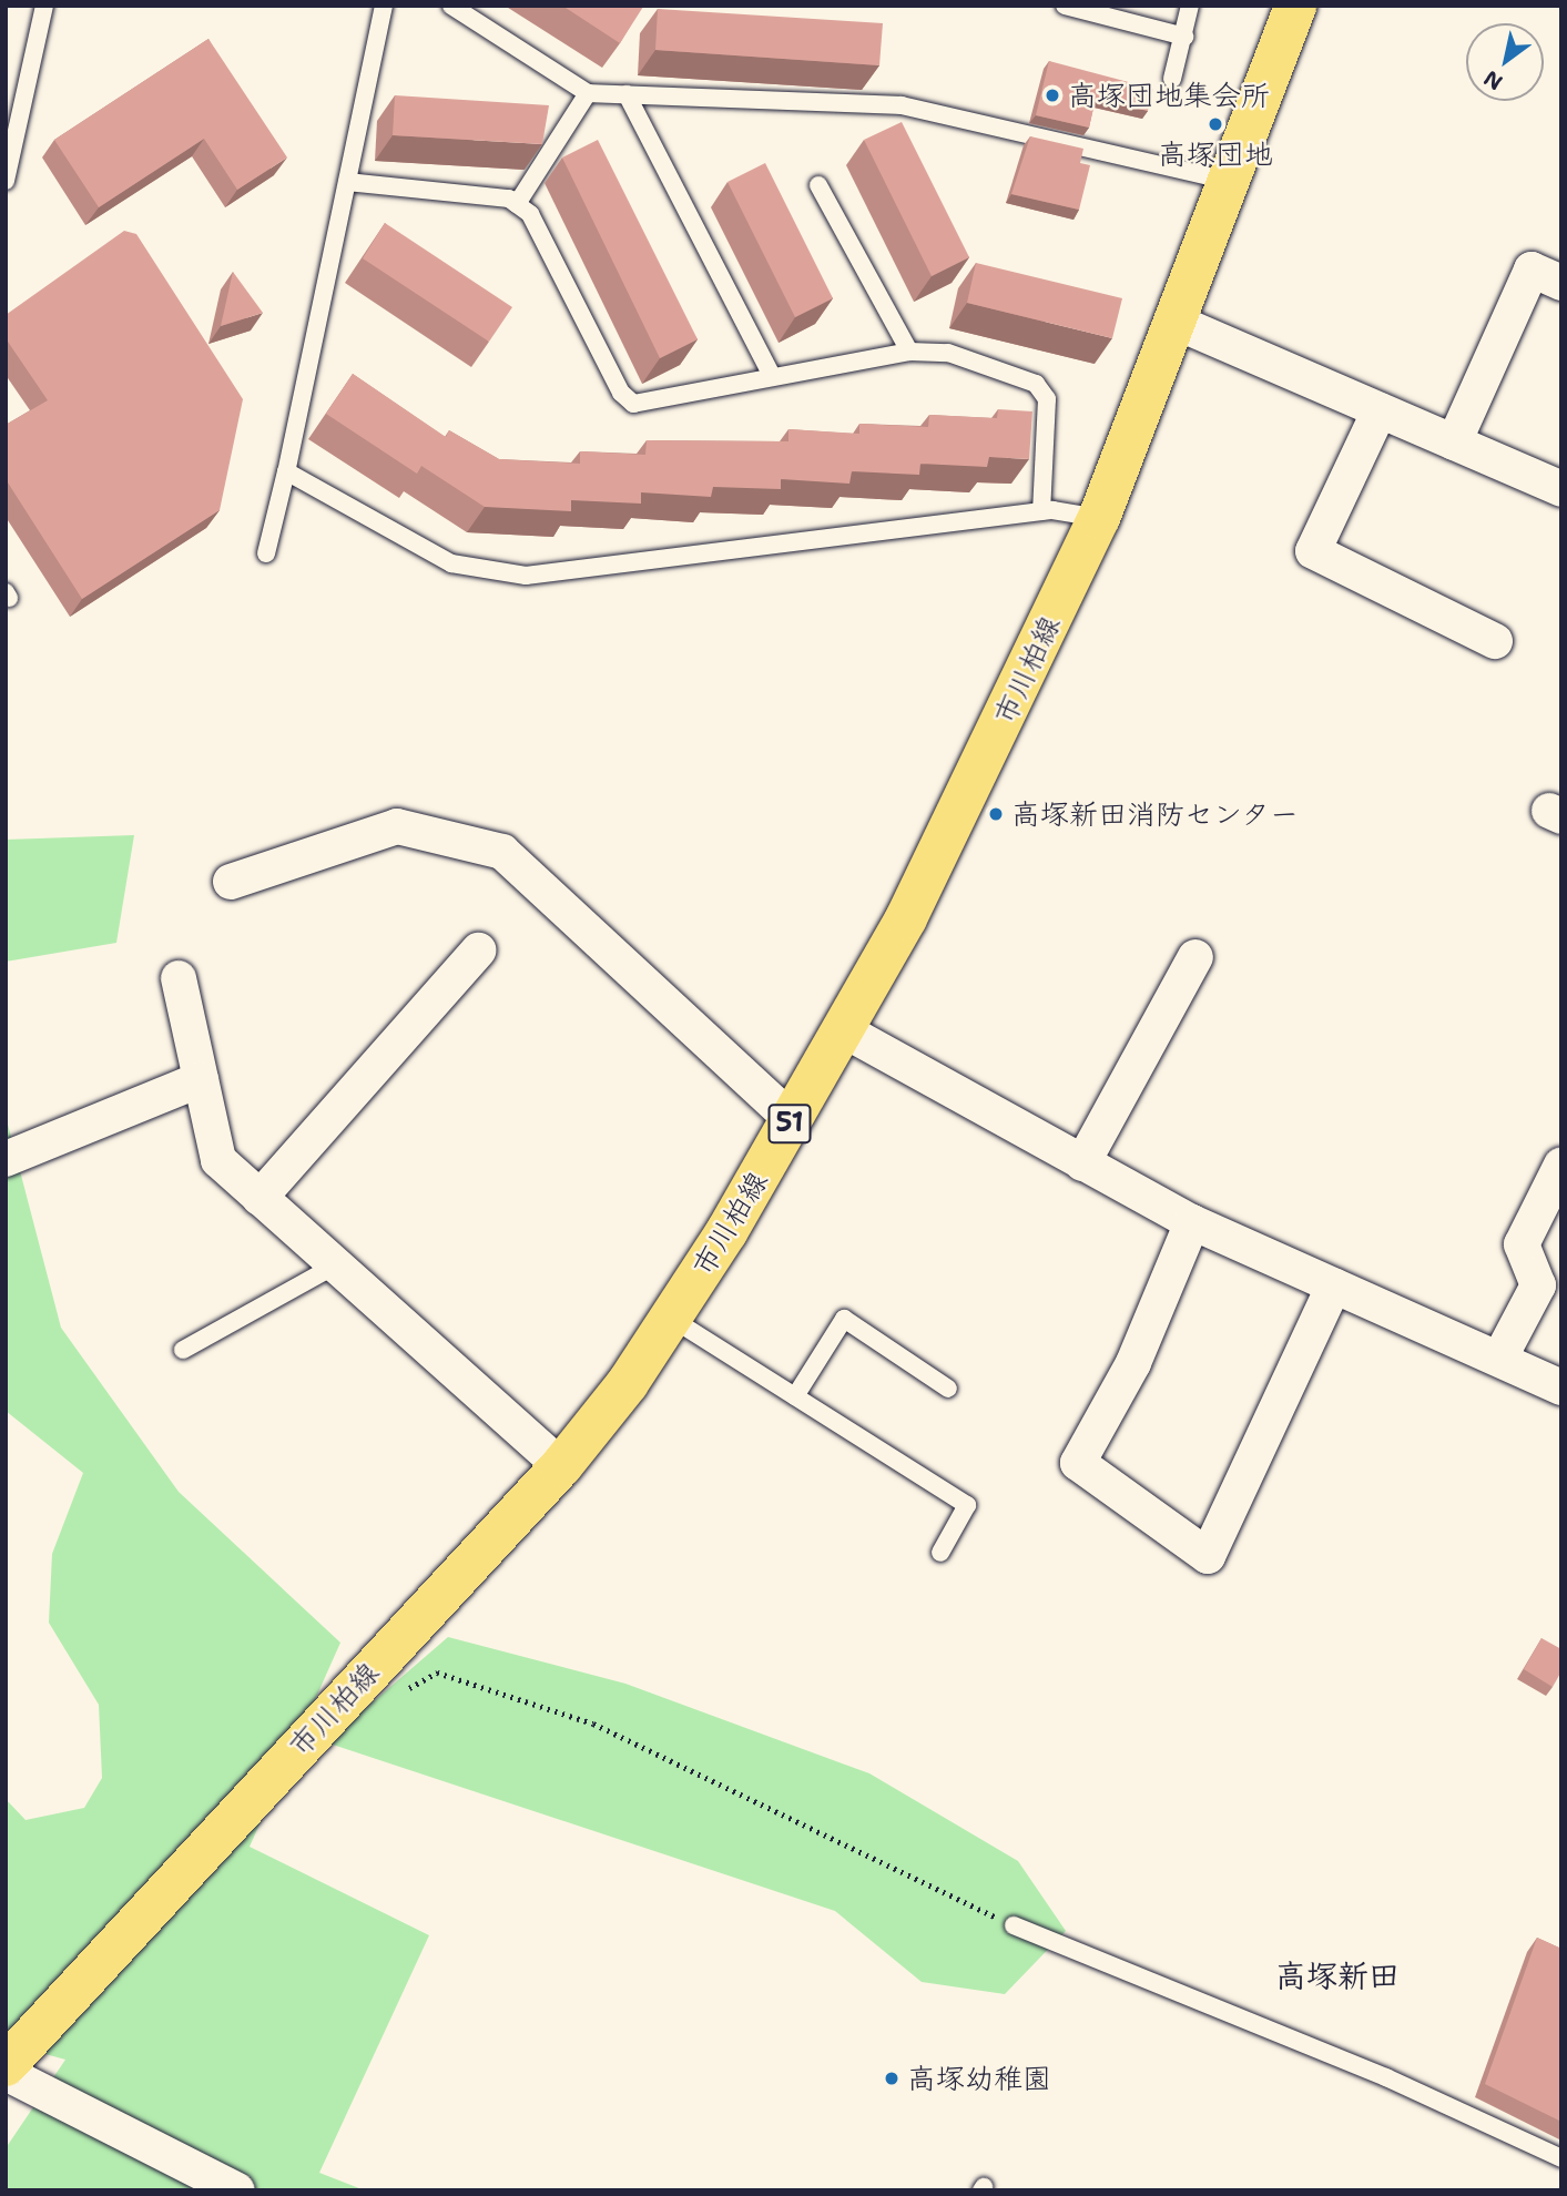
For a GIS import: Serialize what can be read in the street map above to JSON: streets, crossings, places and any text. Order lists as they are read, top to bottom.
{
  "streets": {
    "main road": ["市川柏線", "51"]
  },
  "districts": ["高塚新田"],
  "places": [
    "高塚団地集会所",
    "高塚団地",
    "高塚新田消防センター",
    "高塚幼稚園"
  ],
  "north": "bottom left"
}
